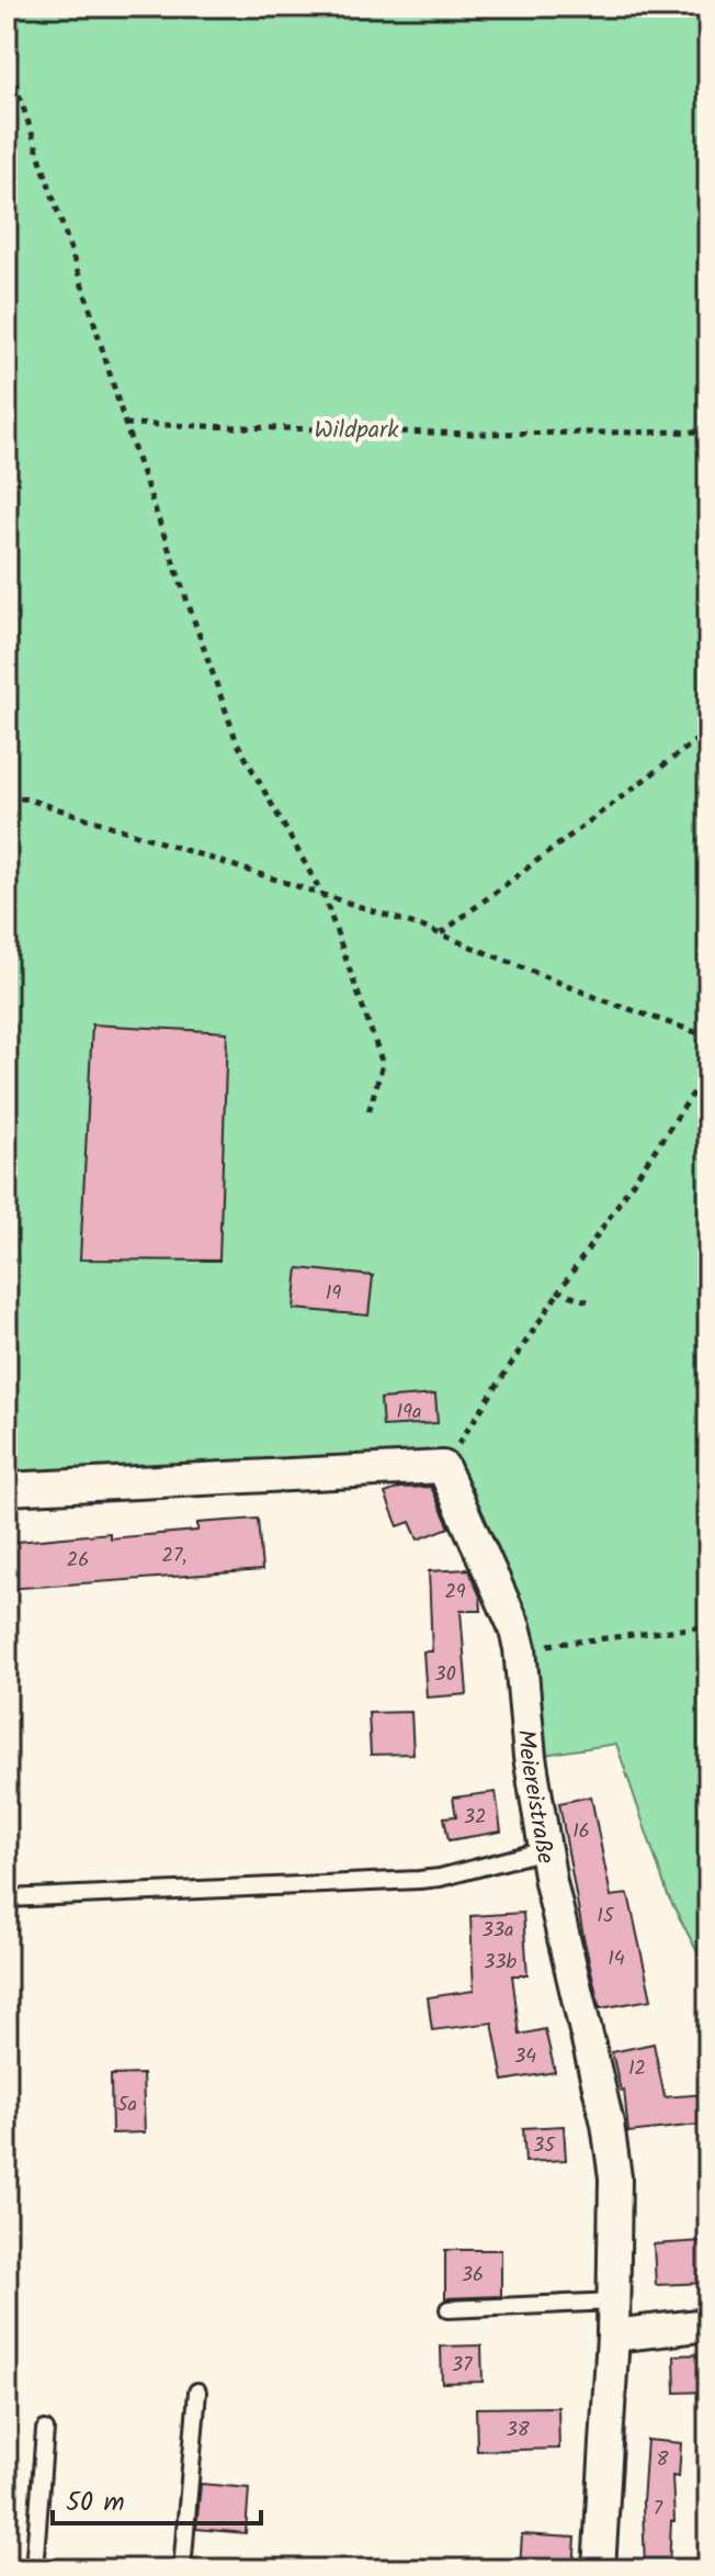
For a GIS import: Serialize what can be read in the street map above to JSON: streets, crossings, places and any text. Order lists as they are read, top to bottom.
{
  "streets": {
    "street": ["Meiereistraße"]
  },
  "parks": ["Wildpark"],
  "house_numbers": [
    "19",
    "19a",
    "27,",
    "26",
    "29",
    "30",
    "32",
    "16",
    "15",
    "33a",
    "14",
    "33b",
    "34",
    "12",
    "5a",
    "35",
    "36",
    "37",
    "38",
    "8",
    "7"
  ],
  "scale_bar": "50 m"
}
